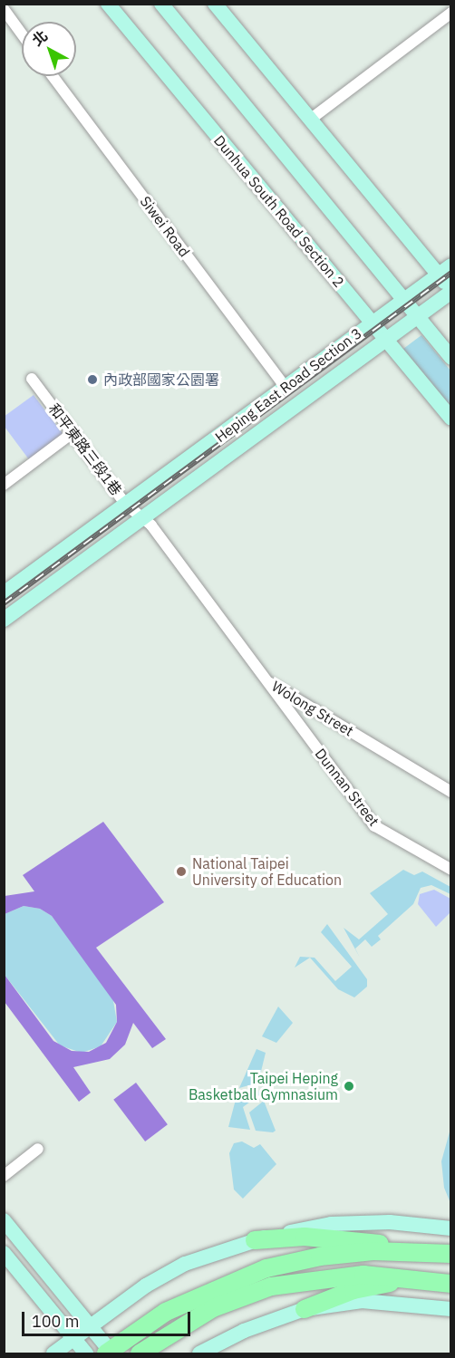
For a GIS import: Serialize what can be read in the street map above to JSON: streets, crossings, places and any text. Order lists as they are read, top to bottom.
{
  "streets": {
    "main road": ["Dunhua South Road Section 2", "Heping East Road Section 3"],
    "street": [
      "Siwei Road",
      "和平東路三段1巷",
      "Wolong Street",
      "Dunnan Street"
    ]
  },
  "crossings": [
    ["Dunhua South Road Section 2", "Heping East Road Section 3"],
    ["Siwei Road", "Heping East Road Section 3"],
    ["Heping East Road Section 3", "和平東路三段1巷"],
    ["Heping East Road Section 3", "Wolong Street"],
    ["和平東路三段1巷", "Wolong Street"],
    ["Wolong Street", "Dunnan Street"]
  ],
  "places": ["內政部國家公園署", "National Taipei University of Education", "Taipei Heping Basketball Gymnasium"],
  "scale_bar": "100 m",
  "north": "top left"
}
